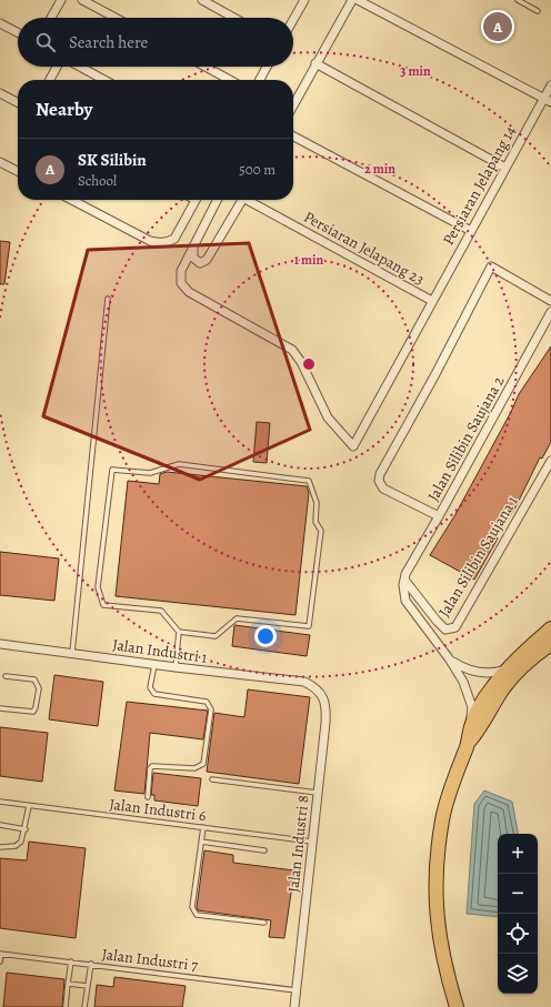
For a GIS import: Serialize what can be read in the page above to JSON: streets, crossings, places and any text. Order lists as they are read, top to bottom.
{
  "streets": {
    "street": [
      "Persiaran Jelapang 14",
      "Persiaran Jelapang 23",
      "Jalan Silibin Saujana 2",
      "Jalan Silibin Saujana 1",
      "Jalan Industri 1",
      "Jalan Industri 8"
    ],
    "lane": ["Jalan Industri 6", "Jalan Industri 7"]
  },
  "crossings": [
    ["Persiaran Jelapang 14", "Persiaran Jelapang 23"],
    ["Jalan Silibin Saujana 2", "Jalan Silibin Saujana 1"],
    ["Jalan Industri 1", "Jalan Industri 8"],
    ["Jalan Industri 6", "Jalan Industri 8"],
    ["Jalan Industri 8", "Jalan Industri 7"]
  ],
  "page": {
    "pins": "A",
    "search": "Search here",
    "heading": "Nearby",
    "list": [
      {
        "mark": "A",
        "name": "SK Silibin",
        "note": "School",
        "value": "500 m"
      }
    ],
    "map_buttons": ["+", "−"]
  },
  "rings": ["3 min", "2 min", "1 min"]
}
